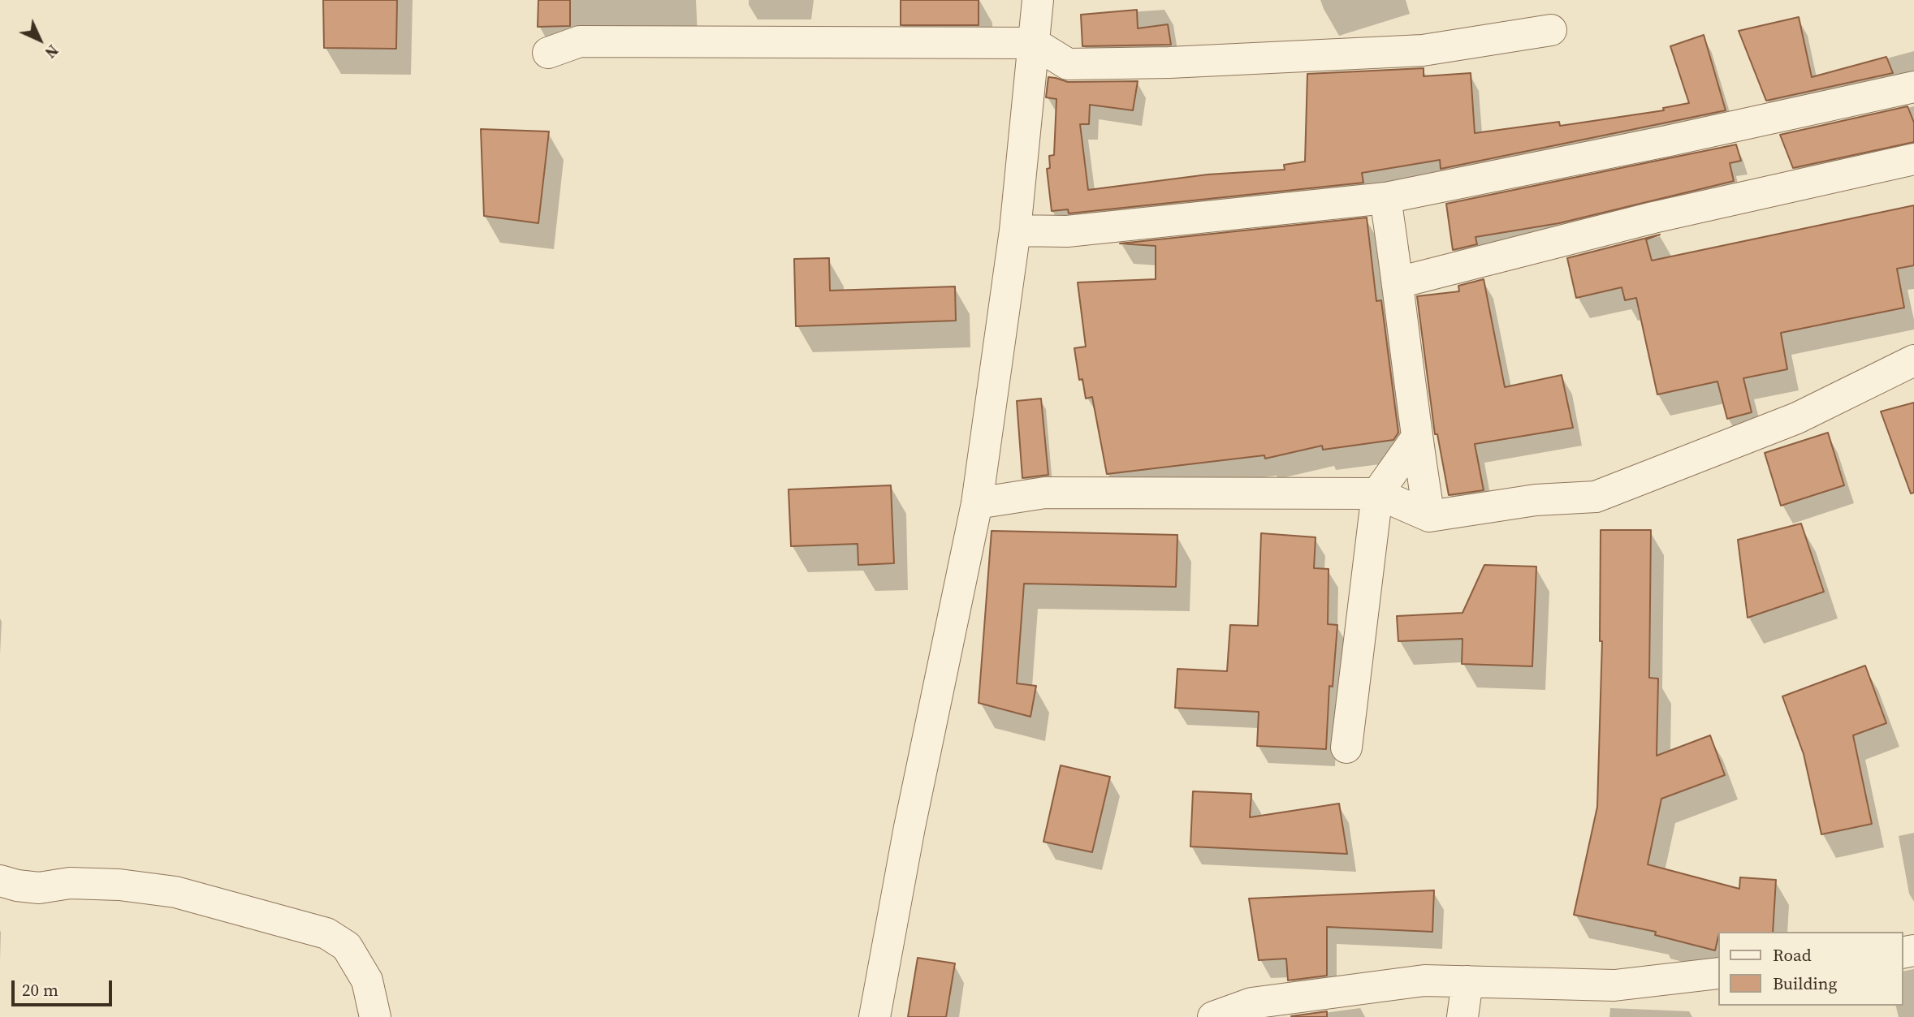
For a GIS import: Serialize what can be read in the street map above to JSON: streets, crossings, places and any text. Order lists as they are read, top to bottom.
{
  "legend": ["Road", "Building"],
  "scale_bar": "20 m",
  "north": "bottom right"
}
